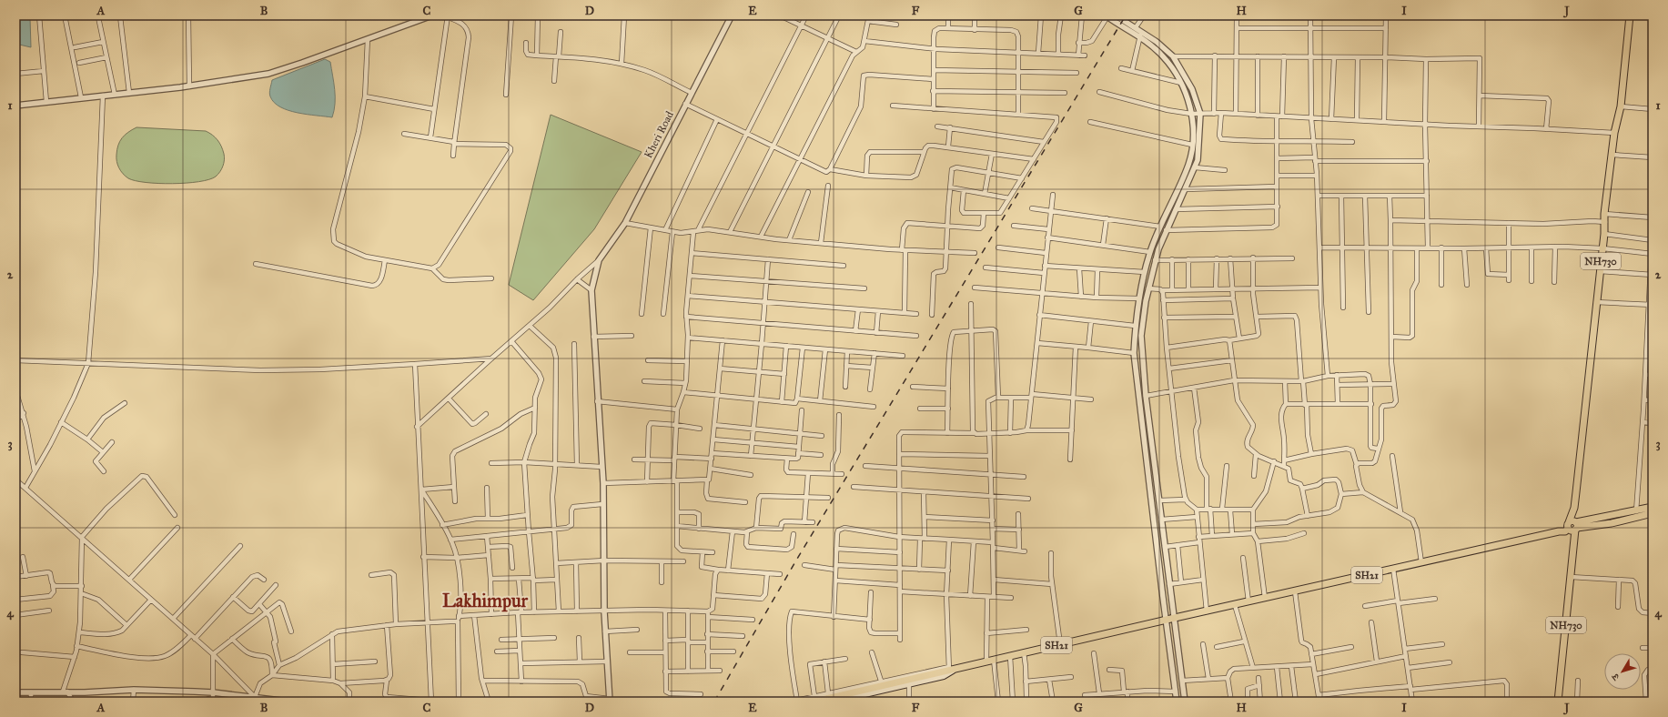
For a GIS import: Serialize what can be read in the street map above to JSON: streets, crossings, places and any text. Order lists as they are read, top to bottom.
{
  "streets": {
    "main road": ["NH730", "SH21"],
    "street": ["Kheri Road"]
  },
  "crossings": [
    ["NH730", "SH21"]
  ],
  "districts": ["Lakhimpur"],
  "north": "bottom left",
  "grid": {
    "columns": [
      "A",
      "B",
      "C",
      "D",
      "E",
      "F",
      "G",
      "H",
      "I",
      "J"
    ],
    "rows": [
      "1",
      "2",
      "3",
      "4"
    ]
  }
}
